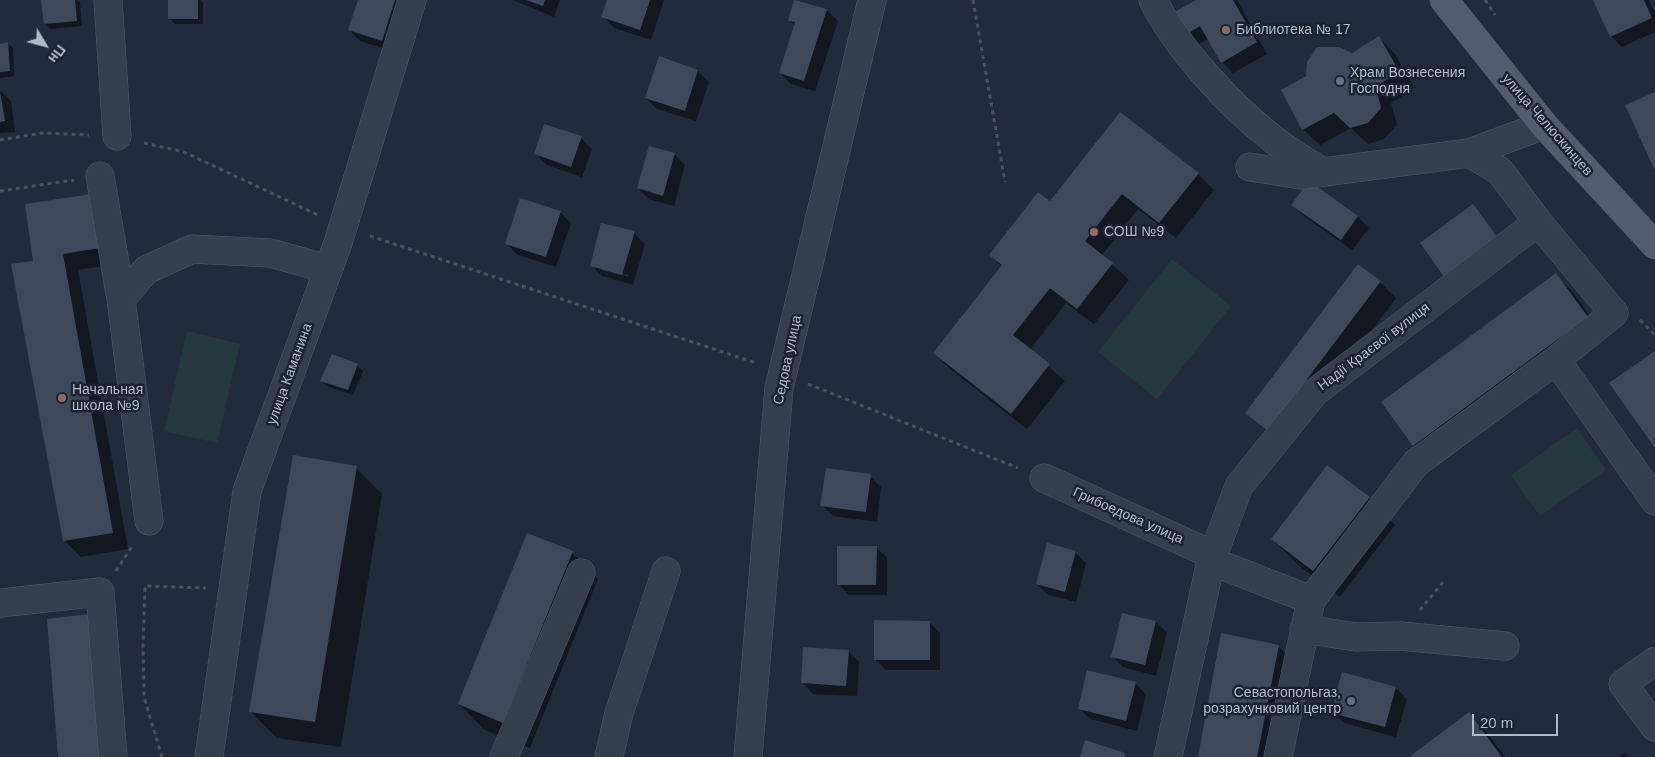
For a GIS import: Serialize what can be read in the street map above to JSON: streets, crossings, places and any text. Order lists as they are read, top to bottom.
{
  "streets": {
    "main road": ["улица Челюскинцев"],
    "street": [
      "Надії Краєвої вулиця",
      "Седова улица",
      "улица Каманина",
      "Грибоедова улица"
    ]
  },
  "crossings": [
    ["Надії Краєвої вулиця", "Грибоедова улица"]
  ],
  "places": [
    "Библиотека № 17",
    "Храм Вознесения Господня",
    "СОШ №9",
    "Начальная школа №9",
    "Севастопольгаз, розрахунковий центр"
  ],
  "scale_bar": "20 m",
  "north": "bottom right"
}
